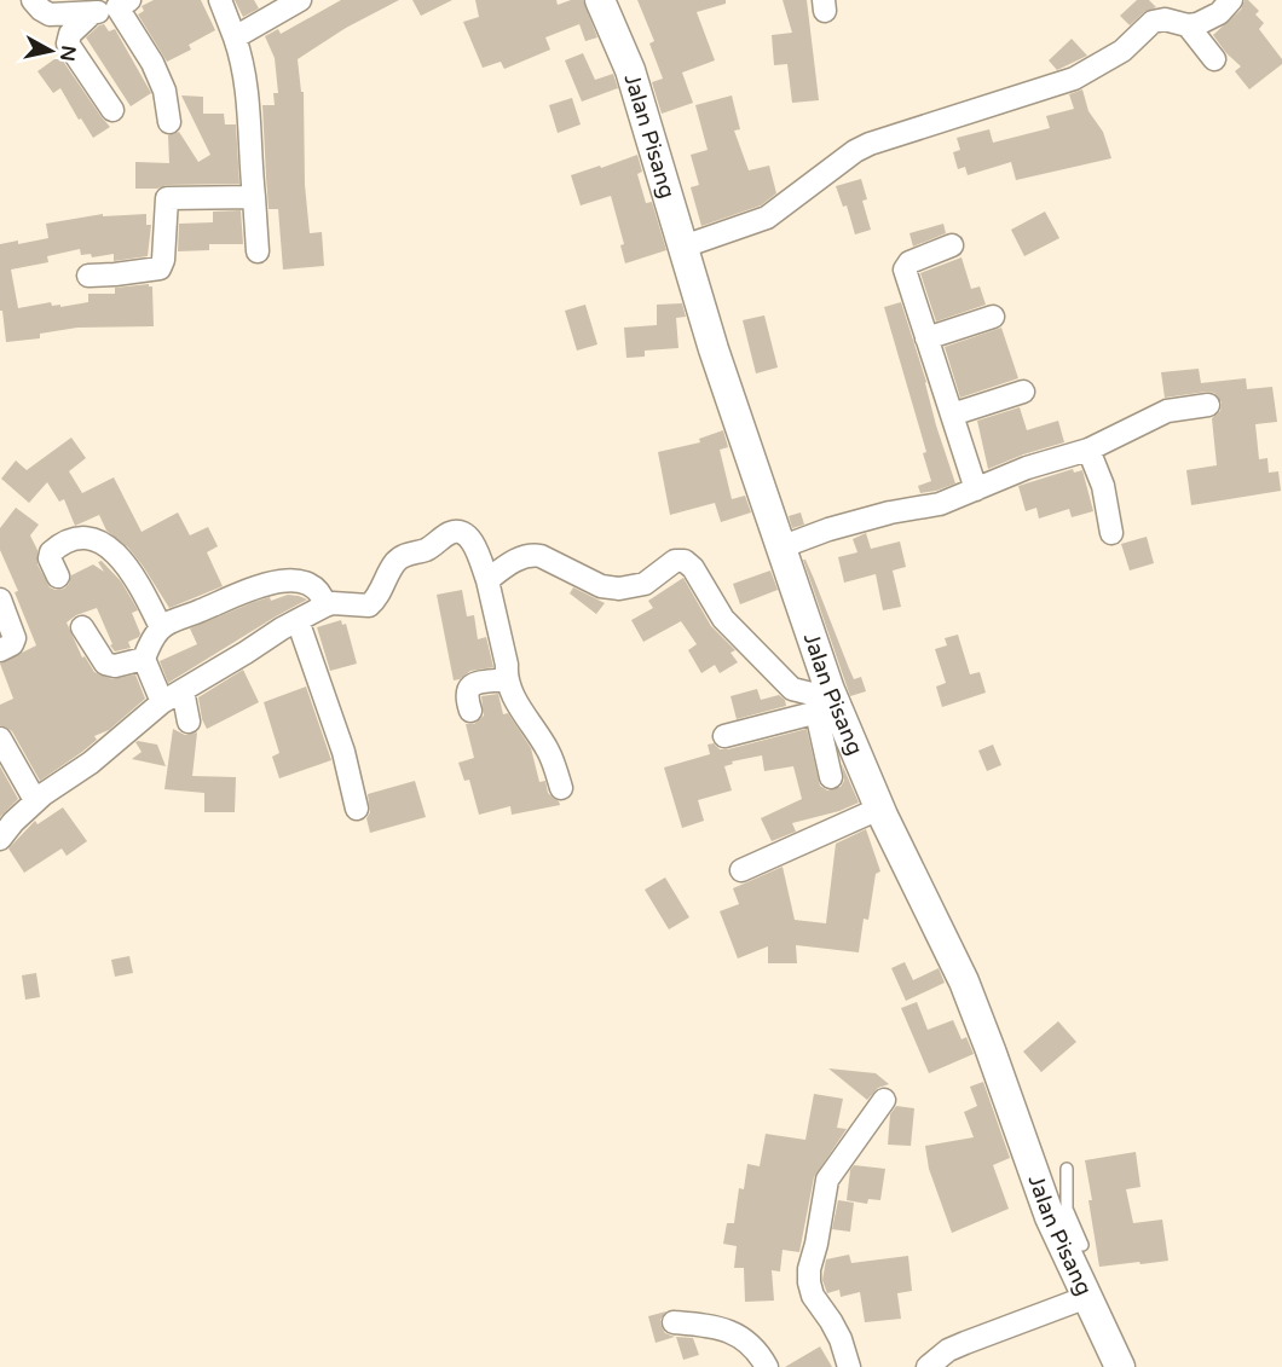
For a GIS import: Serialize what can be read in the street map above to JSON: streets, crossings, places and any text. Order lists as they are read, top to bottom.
{
  "streets": {
    "street": ["Jalan Pisang"]
  },
  "north": "right"
}
